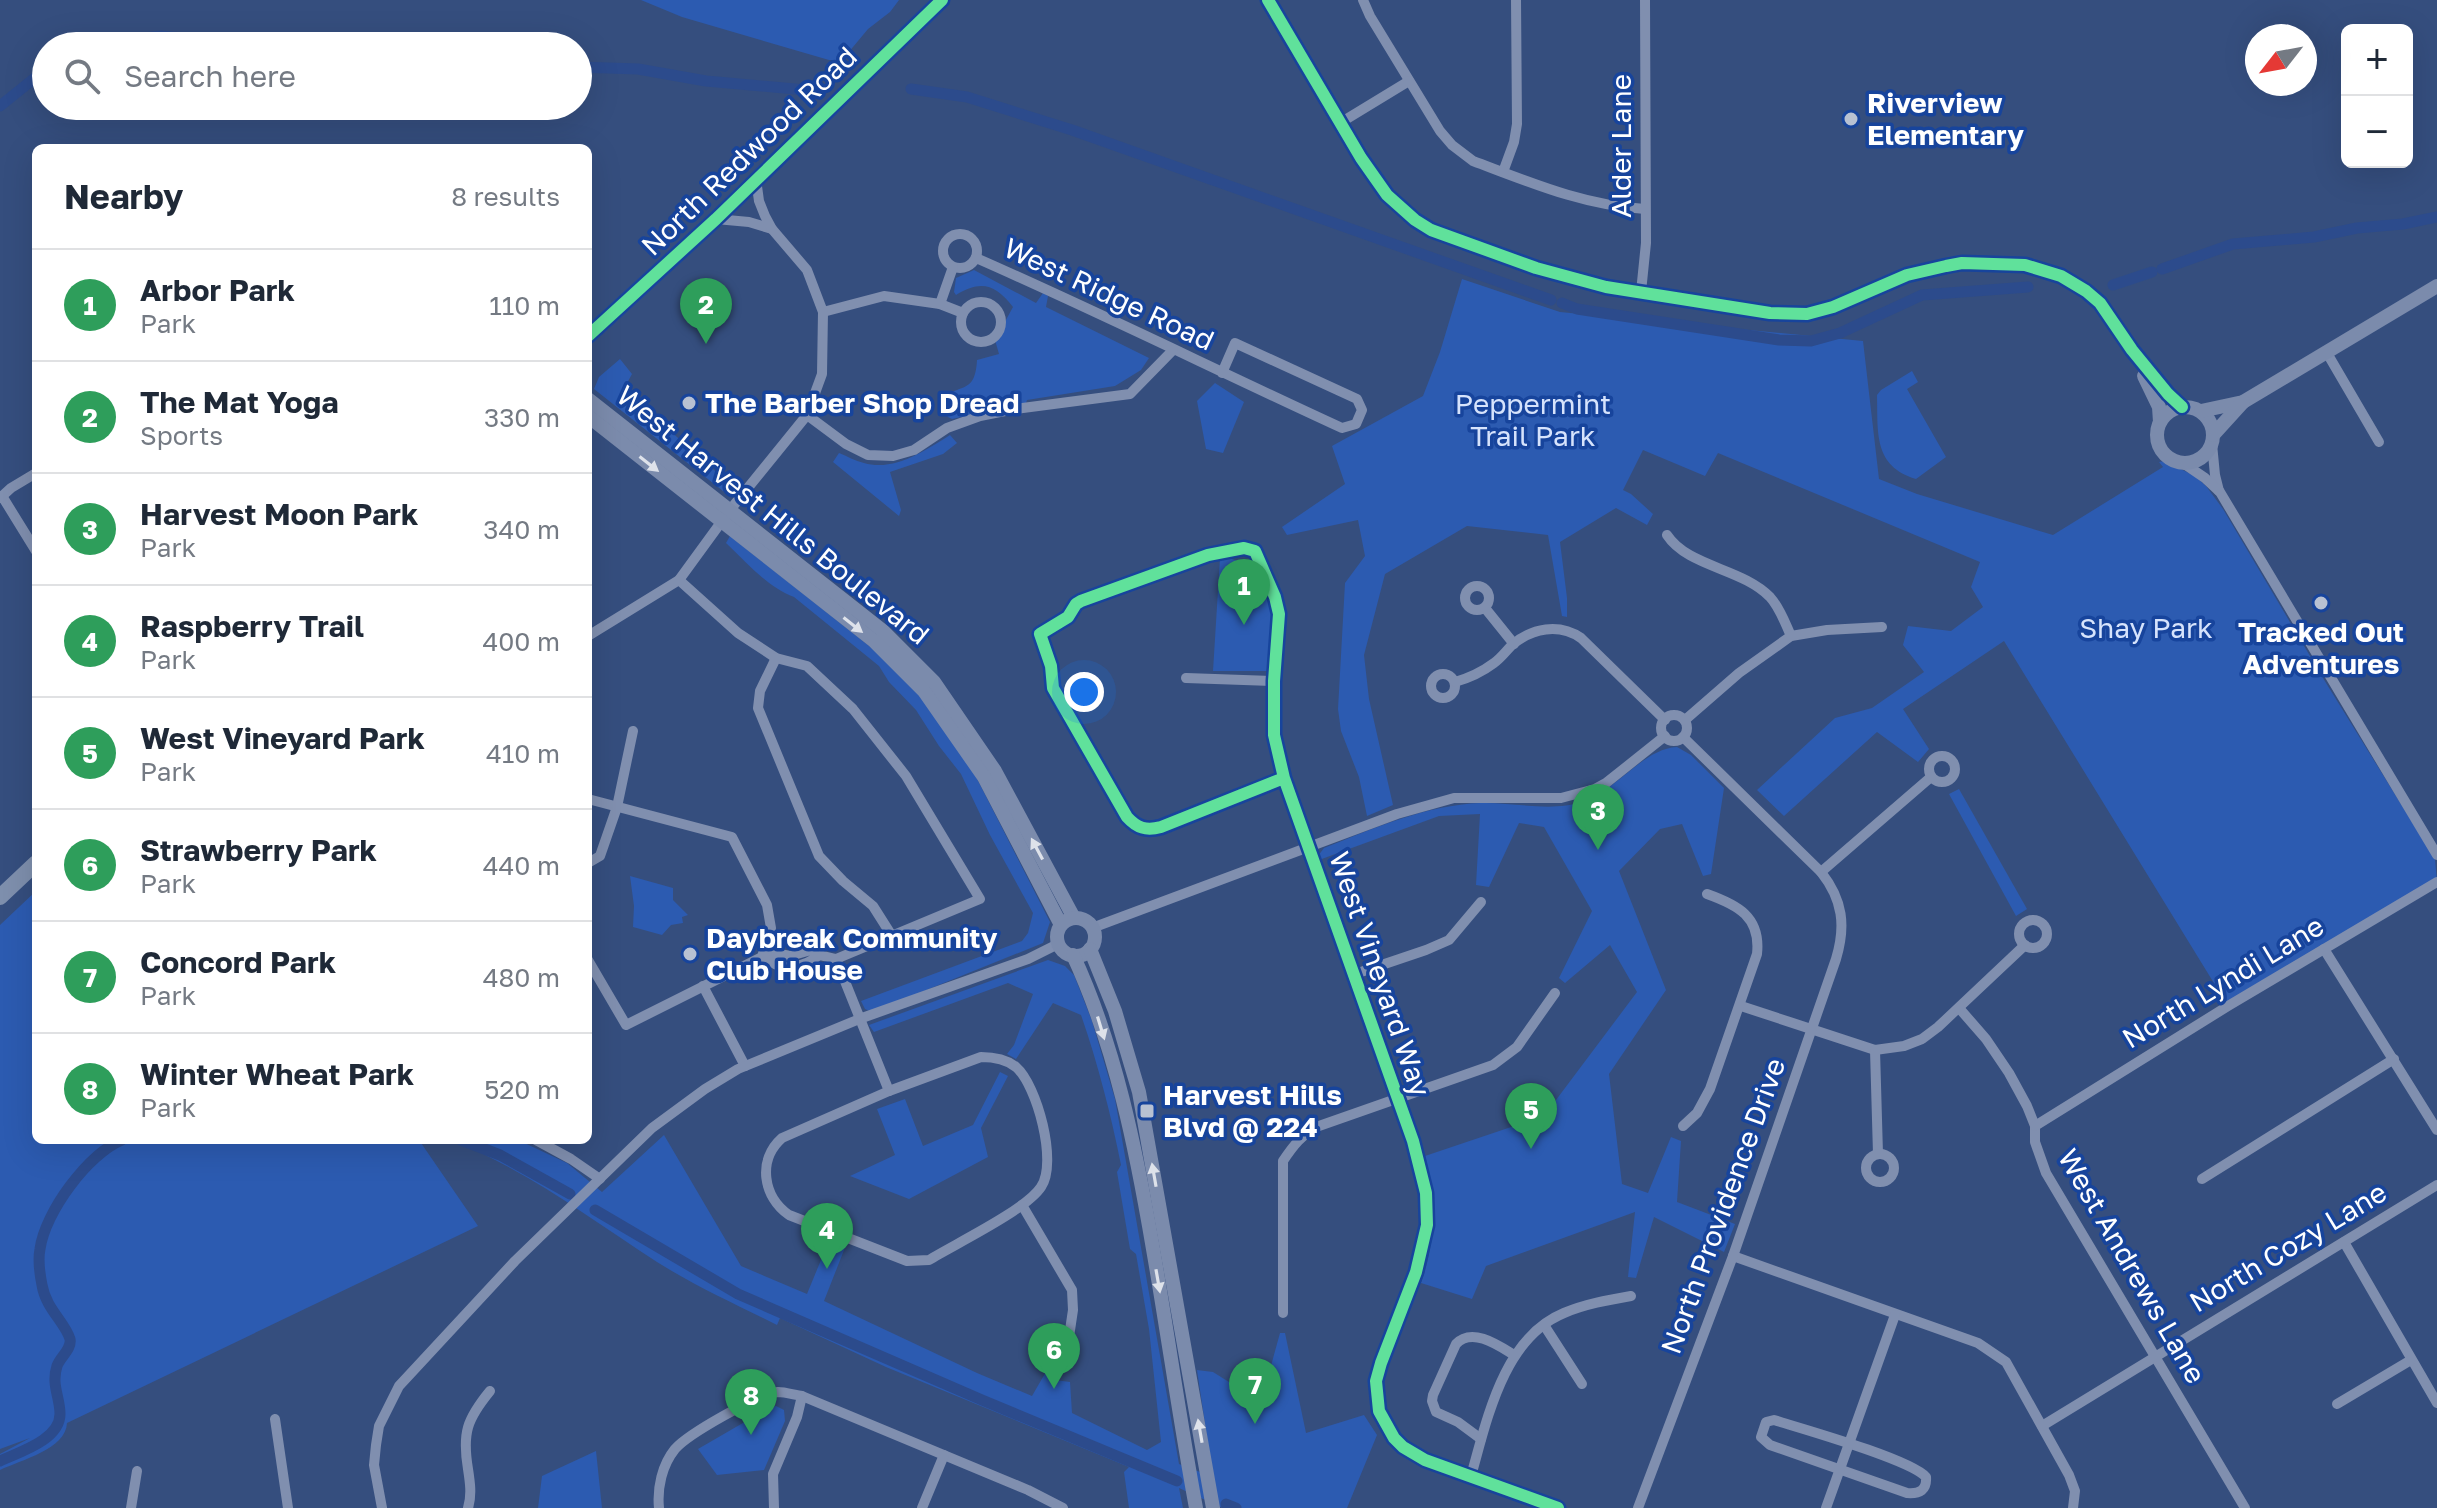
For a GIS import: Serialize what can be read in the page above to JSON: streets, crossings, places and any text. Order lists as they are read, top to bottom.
{
  "streets": {
    "main road": ["North Redwood Road"],
    "street": [
      "Alder Lane",
      "West Ridge Road",
      "West Harvest Hills Boulevard",
      "West Vineyard Way",
      "North Lyndi Lane",
      "North Providence Drive",
      "North Cozy Lane",
      "West Andrews Lane"
    ]
  },
  "crossings": [
    ["North Lyndi Lane", "West Andrews Lane"],
    ["North Cozy Lane", "West Andrews Lane"]
  ],
  "parks": ["Peppermint Trail Park", "Shay Park"],
  "places": {
    "other": [
      "Riverview Elementary",
      "The Barber Shop Dread",
      "Tracked Out Adventures",
      "Daybreak Community Club House"
    ],
    "transit": ["Harvest Hills Blvd @ 224"]
  },
  "north": "bottom left",
  "page": {
    "map_buttons": ["+", "−"],
    "search": "Search here",
    "heading": ["Nearby", "8 results"],
    "list": [
      {
        "mark": "1",
        "name": "Arbor Park",
        "note": "Park",
        "value": "110 m"
      },
      {
        "mark": "2",
        "name": "The Mat Yoga",
        "note": "Sports",
        "value": "330 m"
      },
      {
        "mark": "3",
        "name": "Harvest Moon Park",
        "note": "Park",
        "value": "340 m"
      },
      {
        "mark": "4",
        "name": "Raspberry Trail",
        "note": "Park",
        "value": "400 m"
      },
      {
        "mark": "5",
        "name": "West Vineyard Park",
        "note": "Park",
        "value": "410 m"
      },
      {
        "mark": "6",
        "name": "Strawberry Park",
        "note": "Park",
        "value": "440 m"
      },
      {
        "mark": "7",
        "name": "Concord Park",
        "note": "Park",
        "value": "480 m"
      },
      {
        "mark": "8",
        "name": "Winter Wheat Park",
        "note": "Park",
        "value": "520 m"
      }
    ],
    "pins": [
      "2",
      "1",
      "3",
      "5",
      "4",
      "6",
      "7",
      "8"
    ]
  }
}
